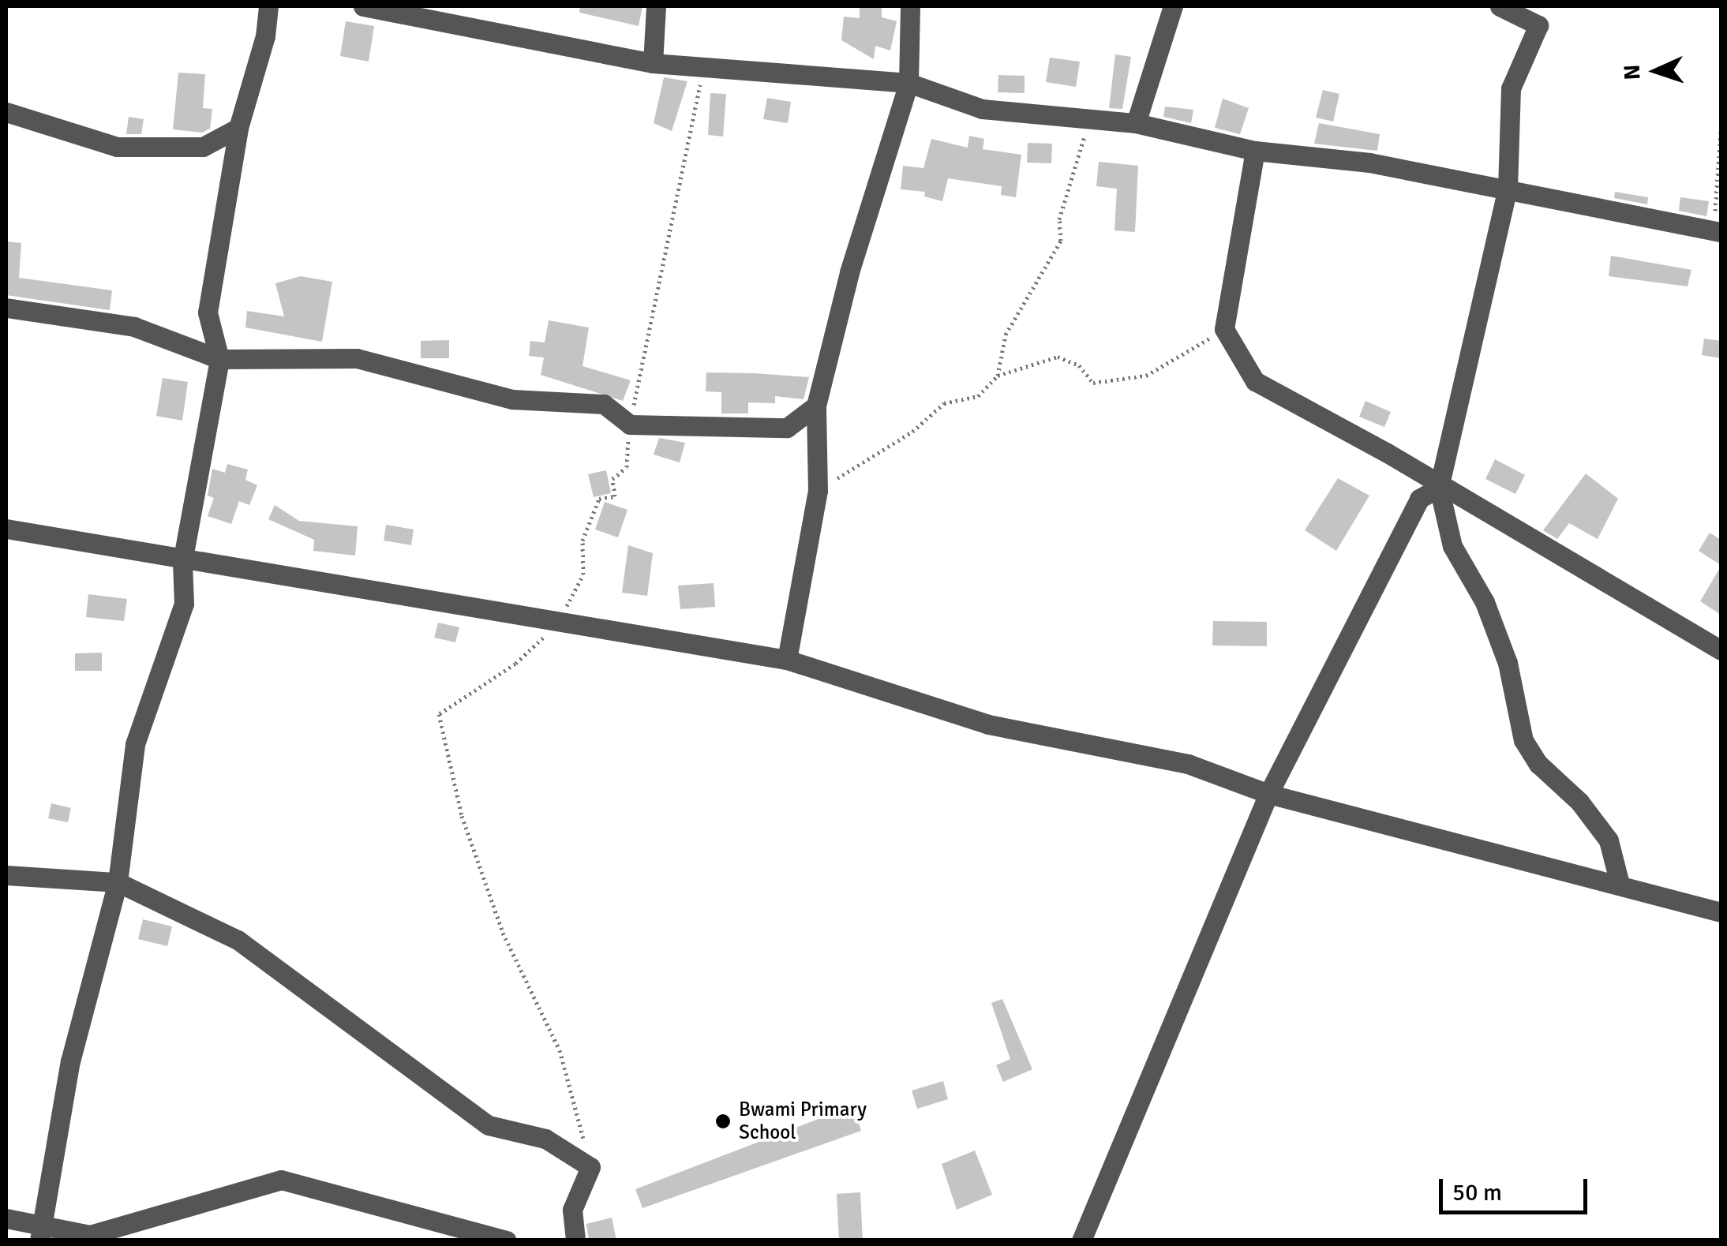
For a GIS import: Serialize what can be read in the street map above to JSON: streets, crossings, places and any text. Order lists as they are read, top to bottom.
{
  "places": ["Bwami Primary School"],
  "scale_bar": "50 m",
  "north": "left"
}
